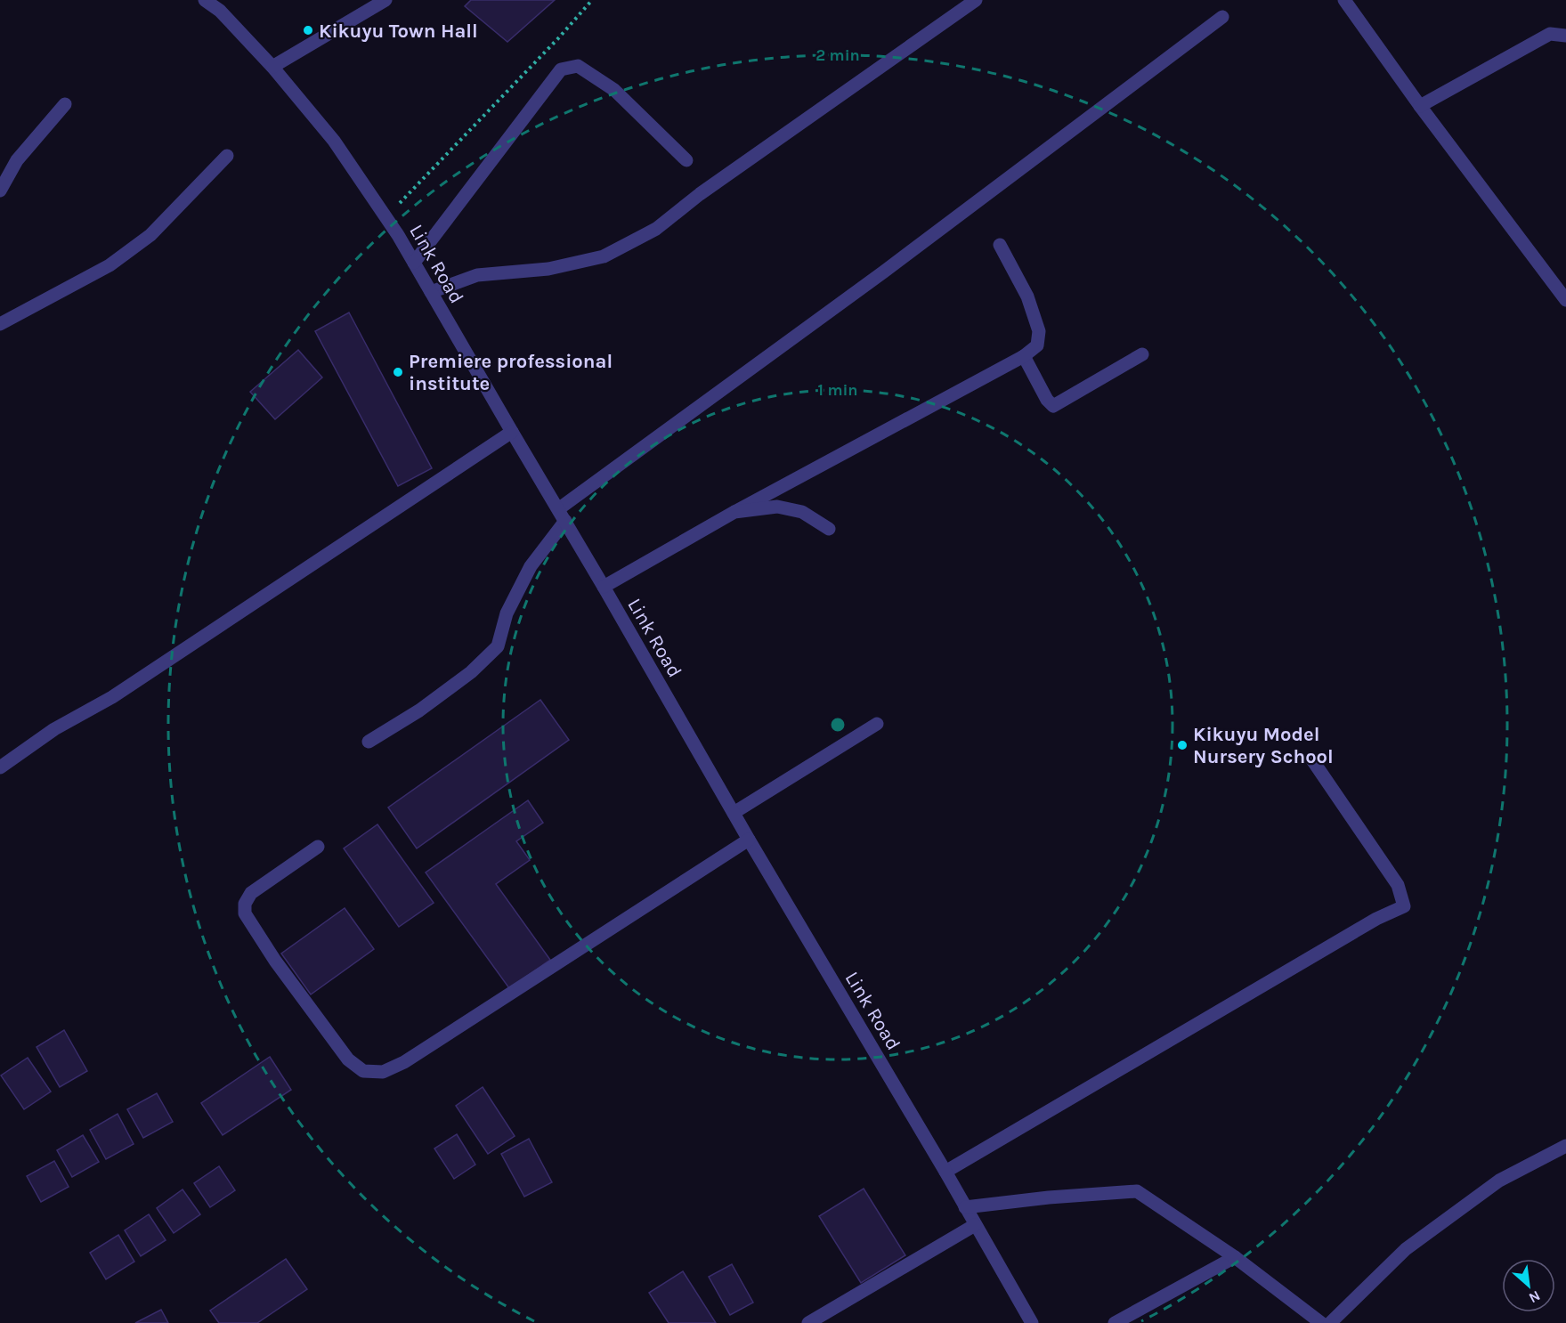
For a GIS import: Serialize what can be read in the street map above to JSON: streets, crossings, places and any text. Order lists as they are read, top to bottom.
{
  "streets": {
    "street": ["Link Road"]
  },
  "places": ["Kikuyu Town Hall", "Premiere professional institute", "Kikuyu Model Nursery School"],
  "north": "bottom right",
  "rings": ["2 min", "1 min"]
}
